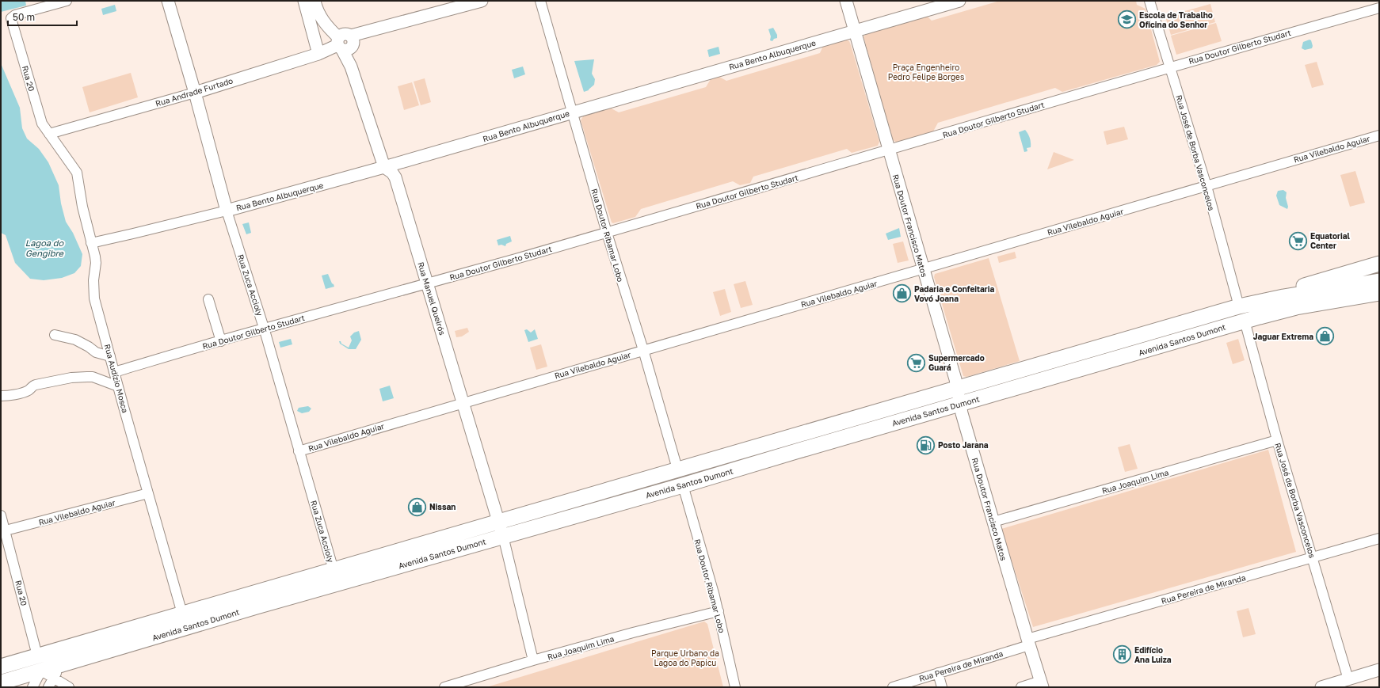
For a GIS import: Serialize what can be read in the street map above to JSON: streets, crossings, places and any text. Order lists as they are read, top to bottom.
{
  "streets": {
    "main road": ["Avenida Santos Dumont"],
    "street": [
      "Rua Doutor Gilberto Studart",
      "Rua Bento Albuquerque",
      "Rua 20",
      "Rua Andrade Furtado",
      "Rua Vilebaldo Aguiar",
      "Rua José de Borba Vasconcelos",
      "Rua Doutor Francisco Matos",
      "Rua Doutor Ribamar Lobo",
      "Rua Zuca Accioly",
      "Rua Manuel Queirós",
      "Rua Audízio Mosca",
      "Rua Joaquim Lima",
      "Rua Pereira de Miranda"
    ]
  },
  "crossings": [
    ["Rua Doutor Gilberto Studart", "Rua José de Borba Vasconcelos"],
    ["Rua Doutor Gilberto Studart", "Rua Doutor Francisco Matos"],
    ["Rua Doutor Gilberto Studart", "Rua Doutor Ribamar Lobo"],
    ["Rua Doutor Gilberto Studart", "Rua Zuca Accioly"],
    ["Rua Doutor Gilberto Studart", "Rua Manuel Queirós"],
    ["Rua Doutor Gilberto Studart", "Rua Audízio Mosca"],
    ["Rua Bento Albuquerque", "Rua Doutor Francisco Matos"],
    ["Rua Bento Albuquerque", "Rua Doutor Ribamar Lobo"],
    ["Rua Bento Albuquerque", "Rua Zuca Accioly"],
    ["Rua Bento Albuquerque", "Rua Manuel Queirós"],
    ["Rua Bento Albuquerque", "Rua Audízio Mosca"],
    ["Rua 20", "Rua Andrade Furtado"],
    ["Rua 20", "Rua Vilebaldo Aguiar"],
    ["Rua 20", "Avenida Santos Dumont"],
    ["Rua 20", "Rua Audízio Mosca"],
    ["Rua Andrade Furtado", "Rua Zuca Accioly"],
    ["Rua Andrade Furtado", "Rua Manuel Queirós"],
    ["Rua Andrade Furtado", "Rua Audízio Mosca"],
    ["Rua Vilebaldo Aguiar", "Rua José de Borba Vasconcelos"],
    ["Rua Vilebaldo Aguiar", "Rua Doutor Francisco Matos"],
    ["Rua Vilebaldo Aguiar", "Rua Doutor Ribamar Lobo"],
    ["Rua Vilebaldo Aguiar", "Rua Zuca Accioly"],
    ["Rua Vilebaldo Aguiar", "Rua Manuel Queirós"],
    ["Rua Vilebaldo Aguiar", "Rua Audízio Mosca"],
    ["Rua José de Borba Vasconcelos", "Avenida Santos Dumont"],
    ["Rua José de Borba Vasconcelos", "Rua Joaquim Lima"],
    ["Rua José de Borba Vasconcelos", "Rua Pereira de Miranda"],
    ["Rua Doutor Francisco Matos", "Avenida Santos Dumont"],
    ["Rua Doutor Francisco Matos", "Rua Joaquim Lima"],
    ["Rua Doutor Francisco Matos", "Rua Pereira de Miranda"],
    ["Rua Doutor Ribamar Lobo", "Avenida Santos Dumont"],
    ["Rua Doutor Ribamar Lobo", "Rua Joaquim Lima"],
    ["Rua Zuca Accioly", "Avenida Santos Dumont"],
    ["Rua Manuel Queirós", "Avenida Santos Dumont"],
    ["Avenida Santos Dumont", "Rua Audízio Mosca"]
  ],
  "water": ["Lagoa do Gengibre"],
  "parks": ["Praça Engenheiro Pedro Felipe Borges", "Parque Urbano da Lagoa do Papicu"],
  "places": {
    "school or university": ["Escola de Trabalho Oficina do Senhor"],
    "supermarket": ["Equatorial Center", "Supermercado Guará"],
    "shop": ["Padaria e Confeitaria Vovó Joana", "Jaguar Extrema", "Nissan"],
    "fuel station": ["Posto Jarana"],
    "building": ["Edifício Ana Luiza"]
  },
  "scale_bar": "50 m"
}
